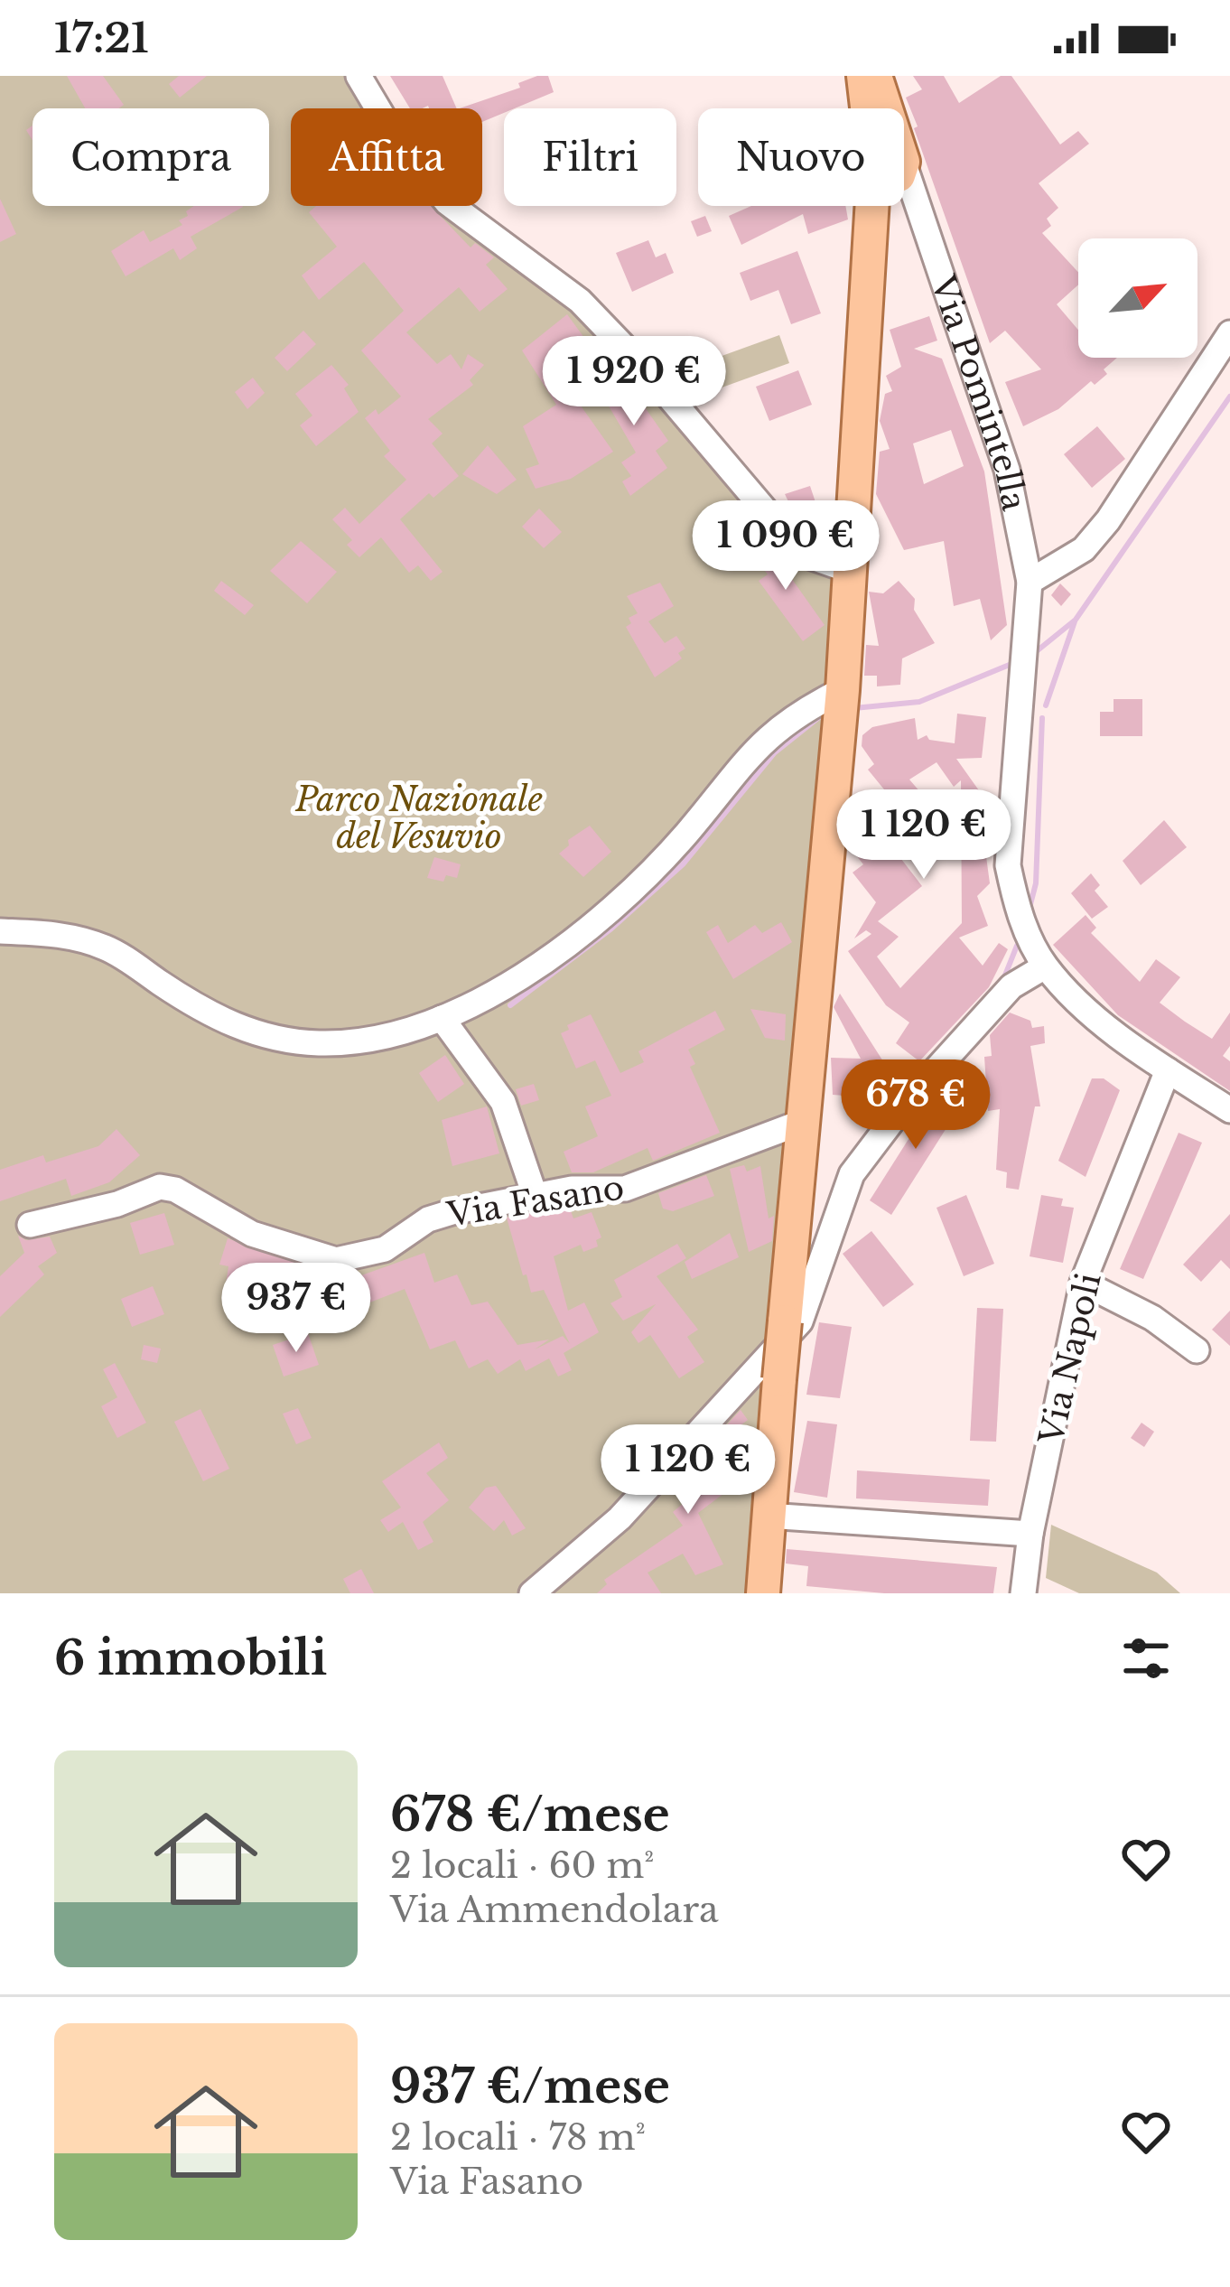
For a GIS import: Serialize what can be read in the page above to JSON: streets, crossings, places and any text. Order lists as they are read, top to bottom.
{
  "streets": {
    "main road": ["Via Pomintella"],
    "street": ["Via Fasano", "Via Napoli"]
  },
  "parks": ["Parco Nazionale del Vesuvio"],
  "north": "top right",
  "page": {
    "status": "17:21",
    "chip": [
      "Compra",
      "Affitta",
      "Filtri",
      "Nuovo"
    ],
    "price": [
      "1 920 €",
      "1 090 €",
      "1 120 €",
      "678 €",
      "937 €",
      "1 120 €"
    ],
    "heading": "6 immobili",
    "list": [
      {
        "name": "678 €/mese",
        "note": "2 locali · 60 m² · Via Ammendolara"
      },
      {
        "name": "937 €/mese",
        "note": "2 locali · 78 m² · Via Fasano"
      }
    ]
  }
}
